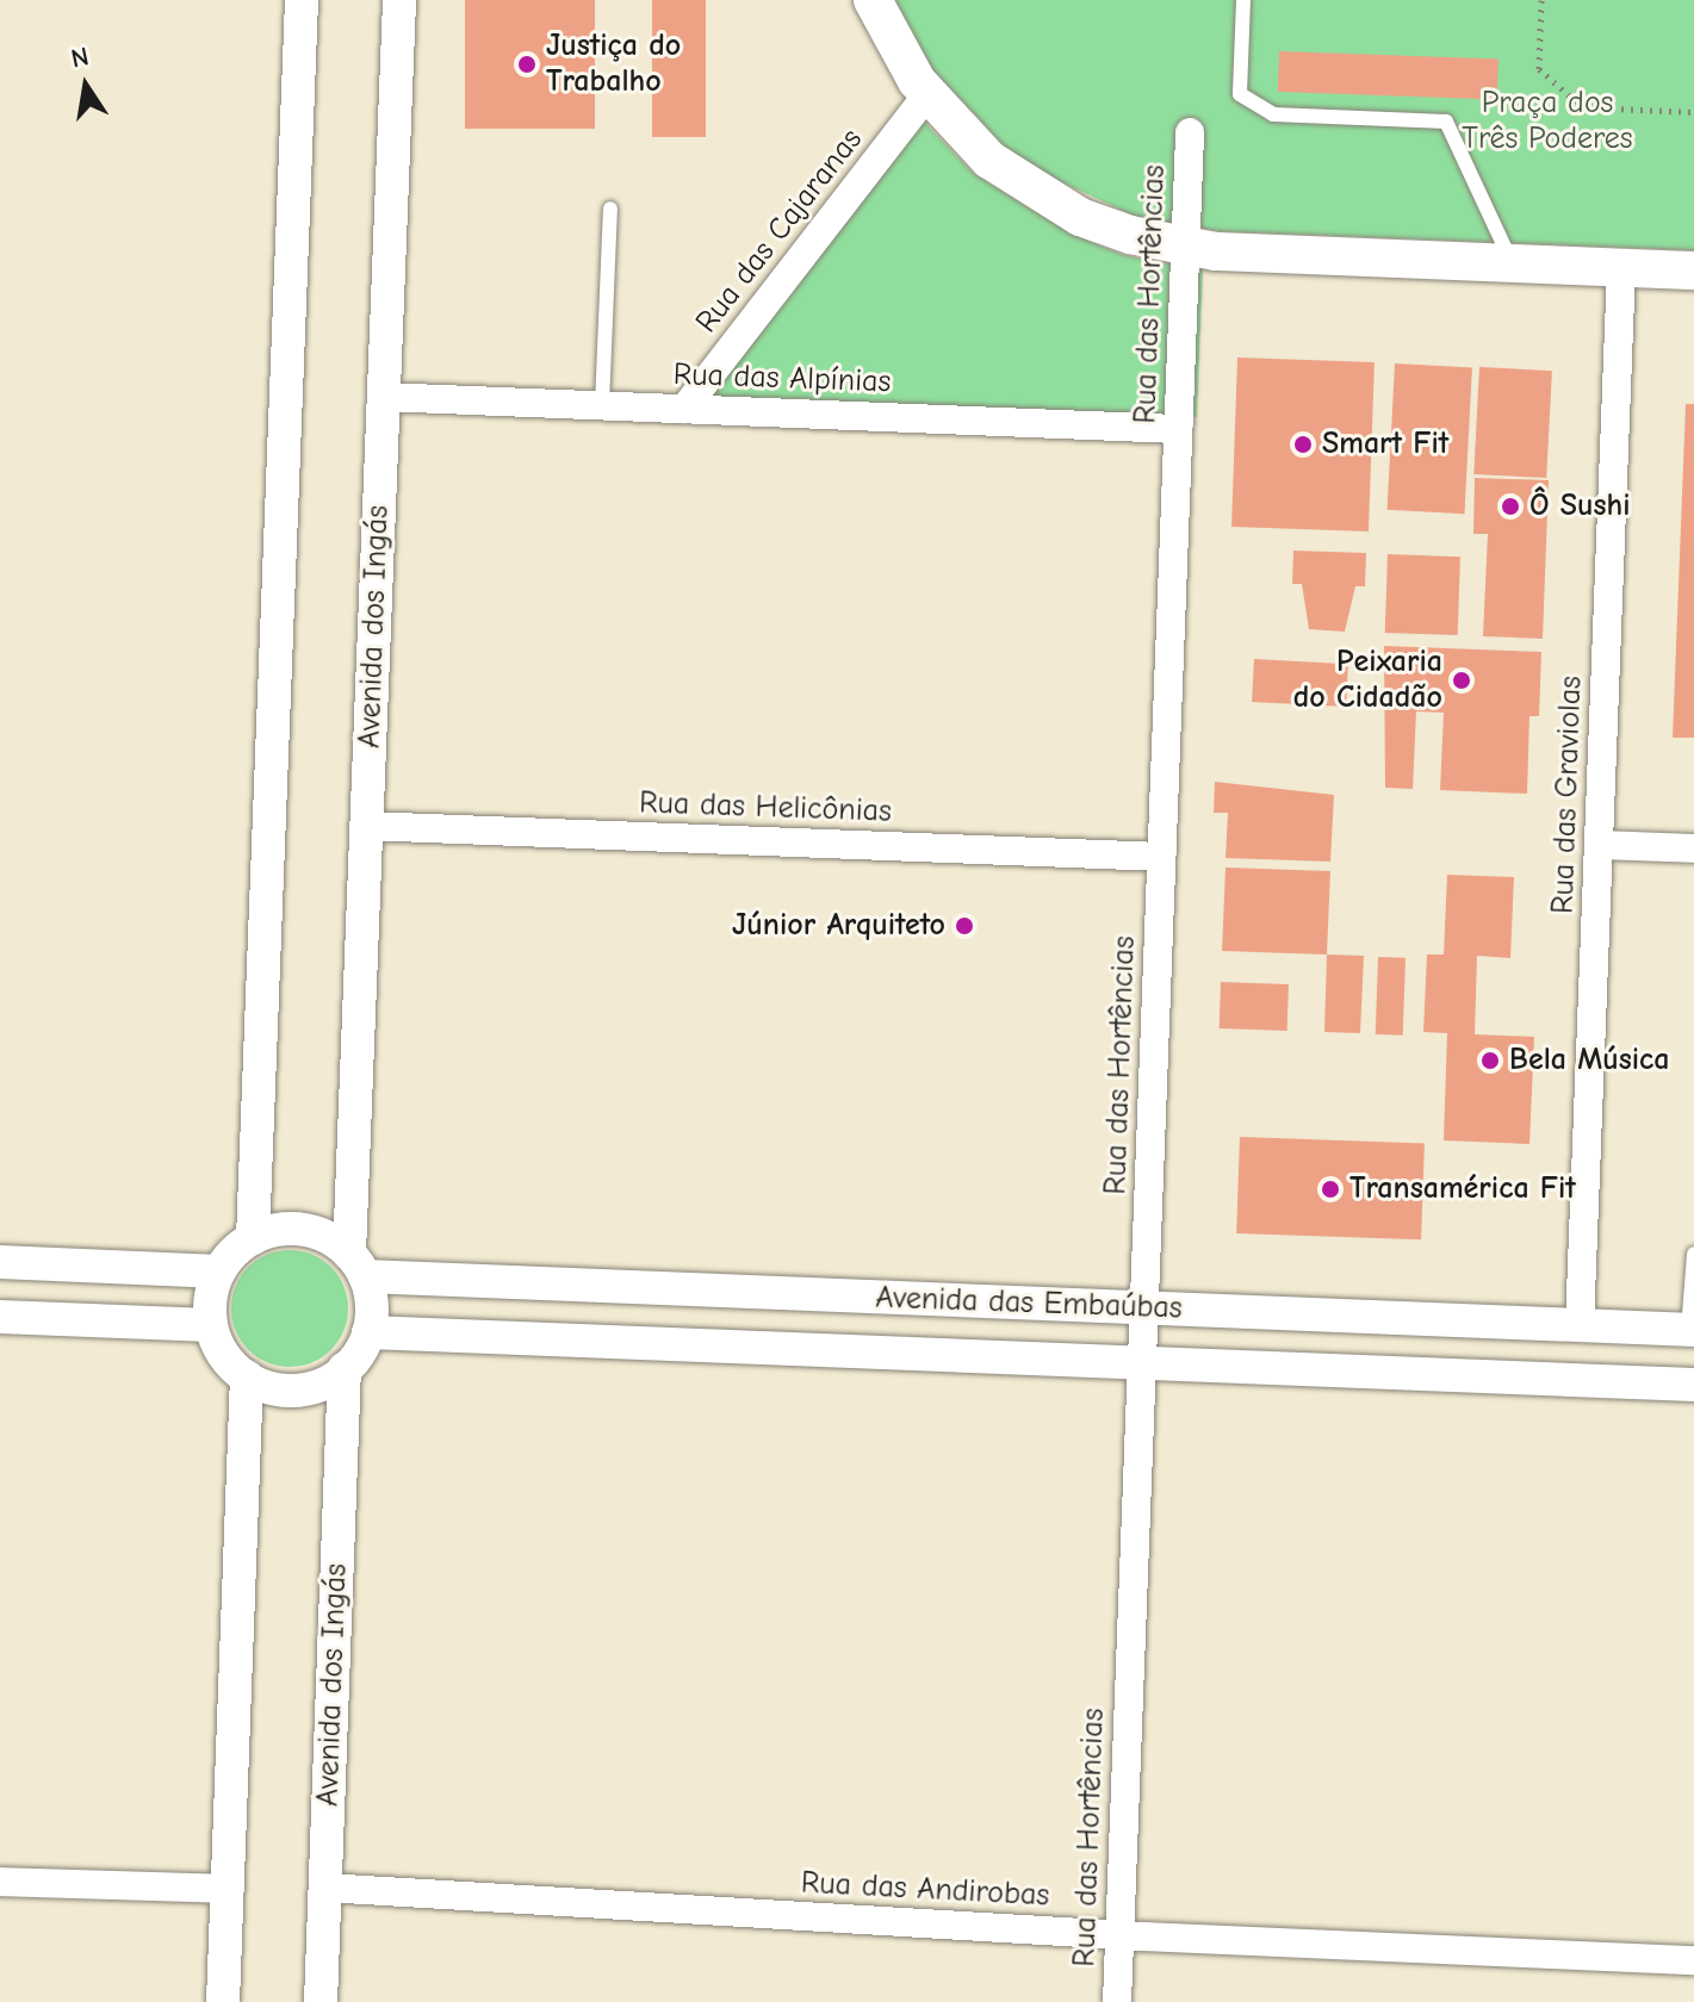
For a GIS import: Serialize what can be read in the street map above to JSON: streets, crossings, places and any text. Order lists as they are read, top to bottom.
{
  "streets": {
    "street": [
      "Rua das Cajaranas",
      "Rua das Hortências",
      "Rua das Alpínias",
      "Avenida dos Ingás",
      "Rua das Graviolas",
      "Rua das Helicônias",
      "Avenida das Embaúbas",
      "Rua das Andirobas"
    ]
  },
  "crossings": [
    ["Rua das Cajaranas", "Rua das Alpínias"],
    ["Rua das Hortências", "Rua das Alpínias"],
    ["Rua das Hortências", "Rua das Helicônias"],
    ["Rua das Hortências", "Avenida das Embaúbas"],
    ["Rua das Hortências", "Rua das Andirobas"],
    ["Rua das Alpínias", "Avenida dos Ingás"],
    ["Avenida dos Ingás", "Rua das Helicônias"],
    ["Avenida dos Ingás", "Avenida das Embaúbas"],
    ["Avenida dos Ingás", "Rua das Andirobas"],
    ["Rua das Graviolas", "Avenida das Embaúbas"]
  ],
  "parks": ["Praça dos Três Poderes"],
  "places": [
    "Justiça do Trabalho",
    "Smart Fit",
    "Ô Sushi",
    "Peixaria do Cidadão",
    "Júnior Arquiteto",
    "Bela Música",
    "Transamérica Fit"
  ],
  "north": "top"
}
